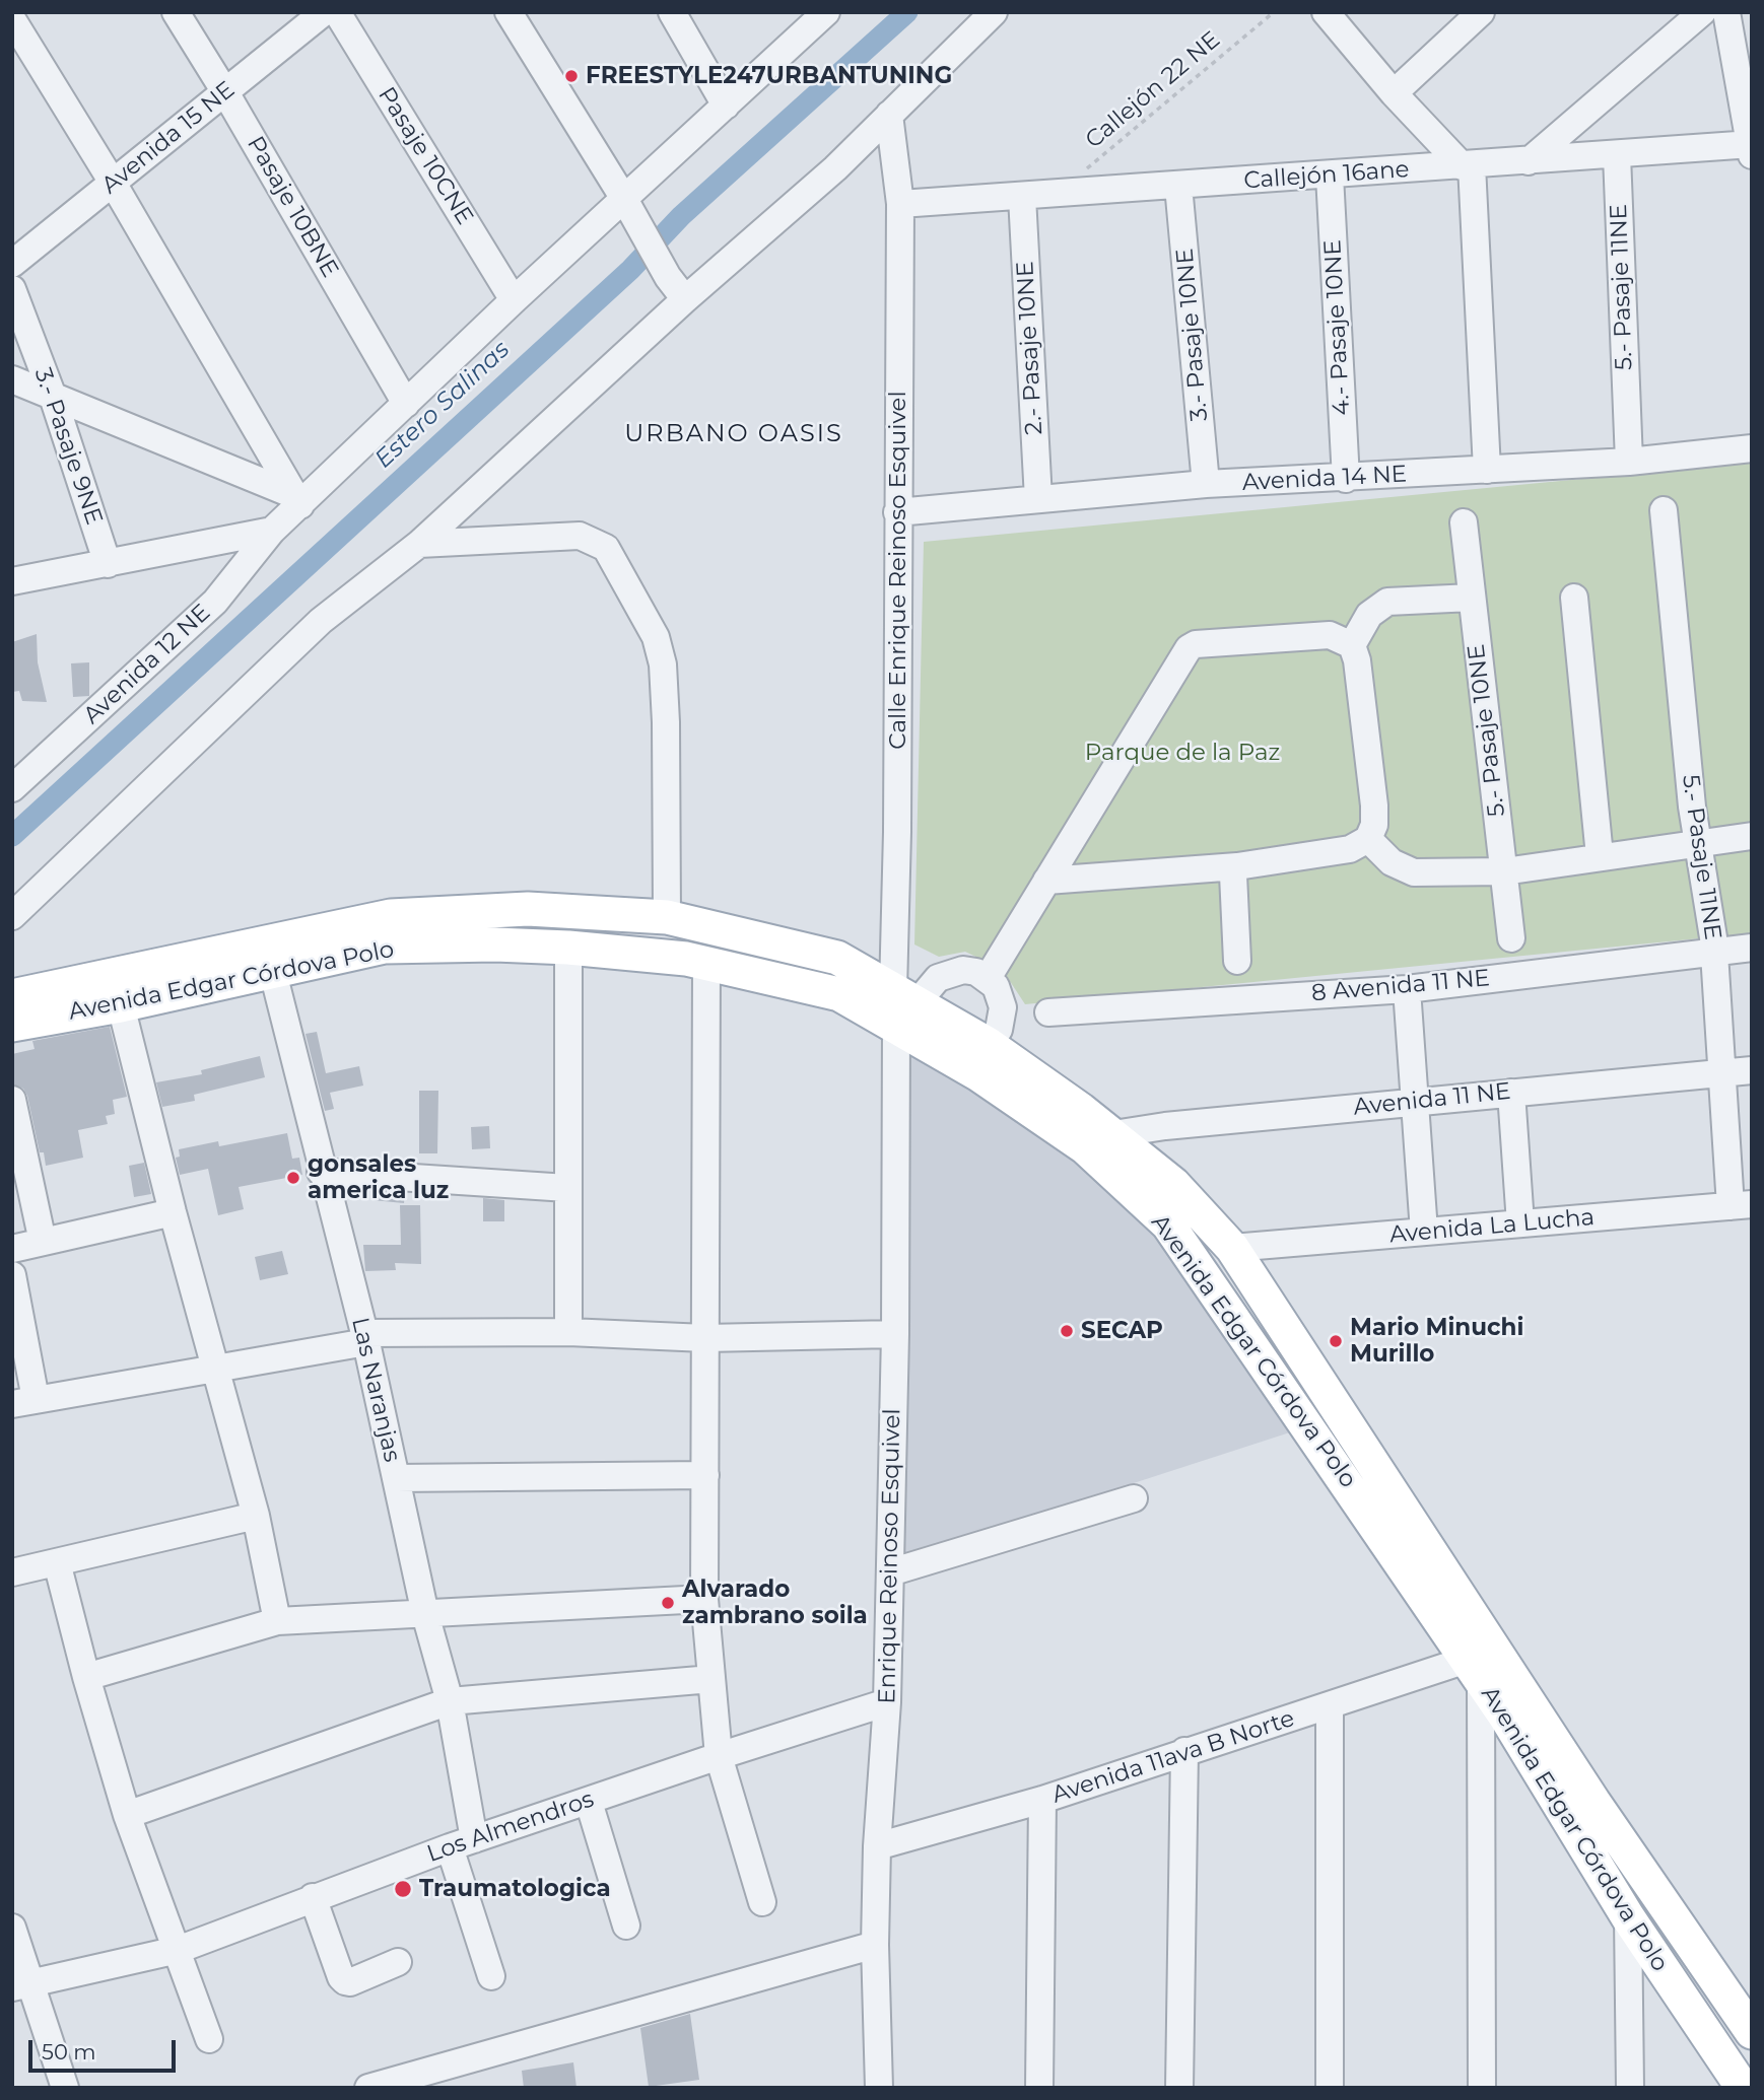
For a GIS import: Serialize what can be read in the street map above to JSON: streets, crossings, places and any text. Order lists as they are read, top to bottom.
{
  "streets": {
    "main road": ["Avenida Edgar Córdova Polo"],
    "street": [
      "Avenida 15 NE",
      "Pasaje 10CNE",
      "Callejón 16ane",
      "Pasaje 10BNE",
      "5.- Pasaje 11NE",
      "4.- Pasaje 10NE",
      "3.- Pasaje 10NE",
      "2.- Pasaje 10NE",
      "3.- Pasaje 9NE",
      "Avenida 14 NE",
      "Calle Enrique Reinoso Esquivel",
      "Avenida 12 NE",
      "5.- Pasaje 10NE",
      "8 Avenida 11 NE",
      "Avenida 11 NE",
      "Avenida La Lucha",
      "Las Naranjas",
      "Enrique Reinoso Esquivel",
      "Avenida 11ava B Norte",
      "Los Almendros"
    ],
    "path": ["Callejón 22 NE"]
  },
  "crossings": [
    ["Avenida 15 NE", "Pasaje 10BNE"],
    ["Callejón 16ane", "5.- Pasaje 11NE"],
    ["Callejón 16ane", "4.- Pasaje 10NE"],
    ["Callejón 16ane", "3.- Pasaje 10NE"],
    ["Callejón 16ane", "2.- Pasaje 10NE"],
    ["Callejón 16ane", "Calle Enrique Reinoso Esquivel"],
    ["Pasaje 10BNE", "Avenida 12 NE"],
    ["5.- Pasaje 11NE", "Avenida 14 NE"],
    ["5.- Pasaje 11NE", "8 Avenida 11 NE"],
    ["5.- Pasaje 11NE", "Avenida 11 NE"],
    ["5.- Pasaje 11NE", "Avenida La Lucha"],
    ["4.- Pasaje 10NE", "Avenida 14 NE"],
    ["3.- Pasaje 10NE", "Avenida 14 NE"],
    ["2.- Pasaje 10NE", "Avenida 14 NE"],
    ["Avenida 14 NE", "Calle Enrique Reinoso Esquivel"],
    ["Calle Enrique Reinoso Esquivel", "Avenida Edgar Córdova Polo"],
    ["Calle Enrique Reinoso Esquivel", "Enrique Reinoso Esquivel"],
    ["Avenida Edgar Córdova Polo", "Avenida 11 NE"],
    ["Avenida Edgar Córdova Polo", "Avenida La Lucha"],
    ["Avenida Edgar Córdova Polo", "Las Naranjas"],
    ["Avenida Edgar Córdova Polo", "Enrique Reinoso Esquivel"],
    ["Avenida Edgar Córdova Polo", "Avenida 11ava B Norte"],
    ["Las Naranjas", "Los Almendros"],
    ["Enrique Reinoso Esquivel", "Avenida 11ava B Norte"],
    ["Enrique Reinoso Esquivel", "Los Almendros"]
  ],
  "districts": ["URBANO OASIS"],
  "water": ["Estero Salinas"],
  "parks": ["Parque de la Paz"],
  "places": [
    "FREESTYLE247URBANTUNING",
    "gonsales america luz",
    "SECAP",
    "Mario Minuchi Murillo",
    "Alvarado zambrano soila",
    "Traumatologica"
  ],
  "scale_bar": "50 m"
}
